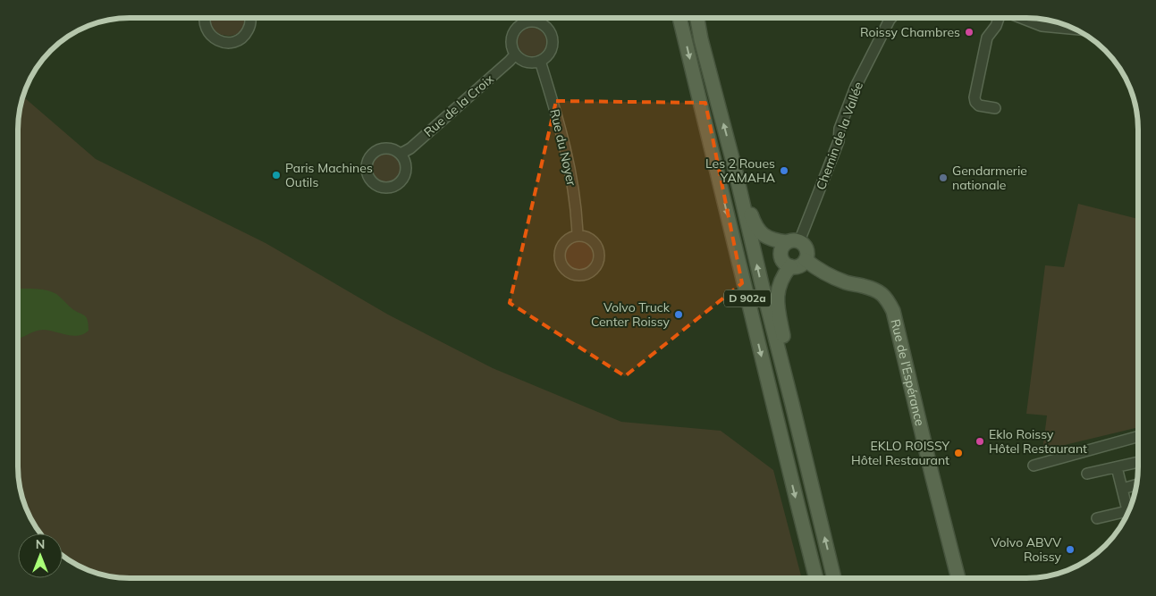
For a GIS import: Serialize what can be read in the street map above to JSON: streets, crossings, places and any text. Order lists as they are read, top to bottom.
{
  "streets": {
    "main road": ["D 902a", "Rue de l'Espérance"],
    "street": ["Rue de la Croix", "Chemin de la Vallée", "Rue du Noyer"]
  },
  "crossings": [
    ["Rue de la Croix", "Rue du Noyer"],
    ["Chemin de la Vallée", "Rue de l'Espérance"]
  ],
  "places": [
    "Roissy Chambres",
    "Les 2 Roues YAMAHA",
    "Paris Machines Outils",
    "Gendarmerie nationale",
    "Volvo Truck Center Roissy",
    "Eklo Roissy Hôtel Restaurant",
    "EKLO ROISSY Hôtel Restaurant",
    "Volvo ABVV Roissy"
  ],
  "north": "top"
}
